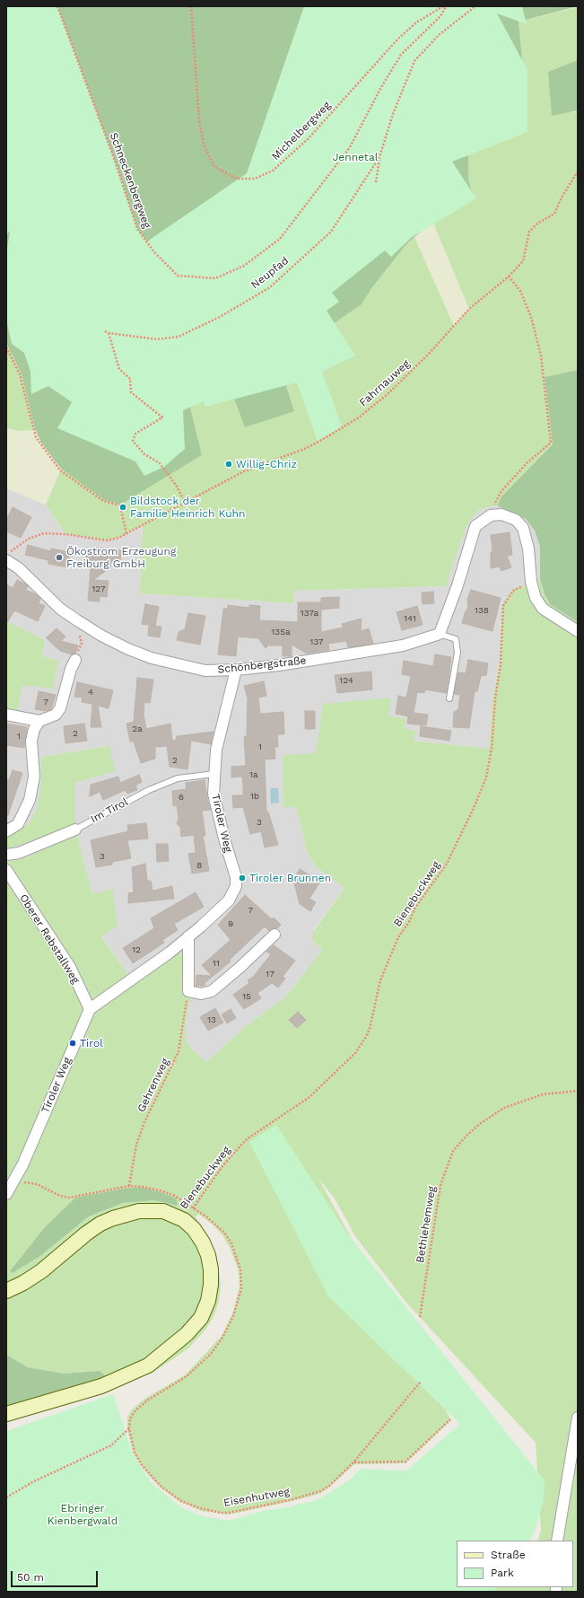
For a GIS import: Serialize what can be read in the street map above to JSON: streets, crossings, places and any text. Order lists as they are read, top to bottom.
{
  "streets": {
    "street": [
      "Schönbergstraße",
      "Im Tirol",
      "Tiroler Weg",
      "Oberer Rebstallweg"
    ],
    "path": [
      "Michelbergweg",
      "Schneckenbergweg",
      "Neupfad",
      "Fahrnauweg",
      "Bienebuckweg",
      "Gehrenweg",
      "Bethlehemweg",
      "Eisenhutweg"
    ]
  },
  "crossings": [
    ["Fahrnauweg", "Schönbergstraße"],
    ["Schönbergstraße", "Tiroler Weg"],
    ["Im Tirol", "Tiroler Weg"],
    ["Tiroler Weg", "Oberer Rebstallweg"]
  ],
  "parks": ["Jennetal", "Ebringer Kienbergwald"],
  "places": [
    "Willig-Chriz",
    "Bildstock der Familie Heinrich Kuhn",
    "Ökostrom Erzeugung Freiburg GmbH",
    "Tiroler Brunnen",
    "Tirol"
  ],
  "house_numbers": [
    "127",
    "138",
    "137a",
    "141",
    "135a",
    "137",
    "124",
    "4",
    "7",
    "2a",
    "2",
    "1",
    "1",
    "2",
    "1a",
    "1b",
    "6",
    "3",
    "3",
    "8",
    "7",
    "9",
    "12",
    "11",
    "17",
    "15",
    "13"
  ],
  "legend": ["Straße", "Park"],
  "scale_bar": "50 m"
}
